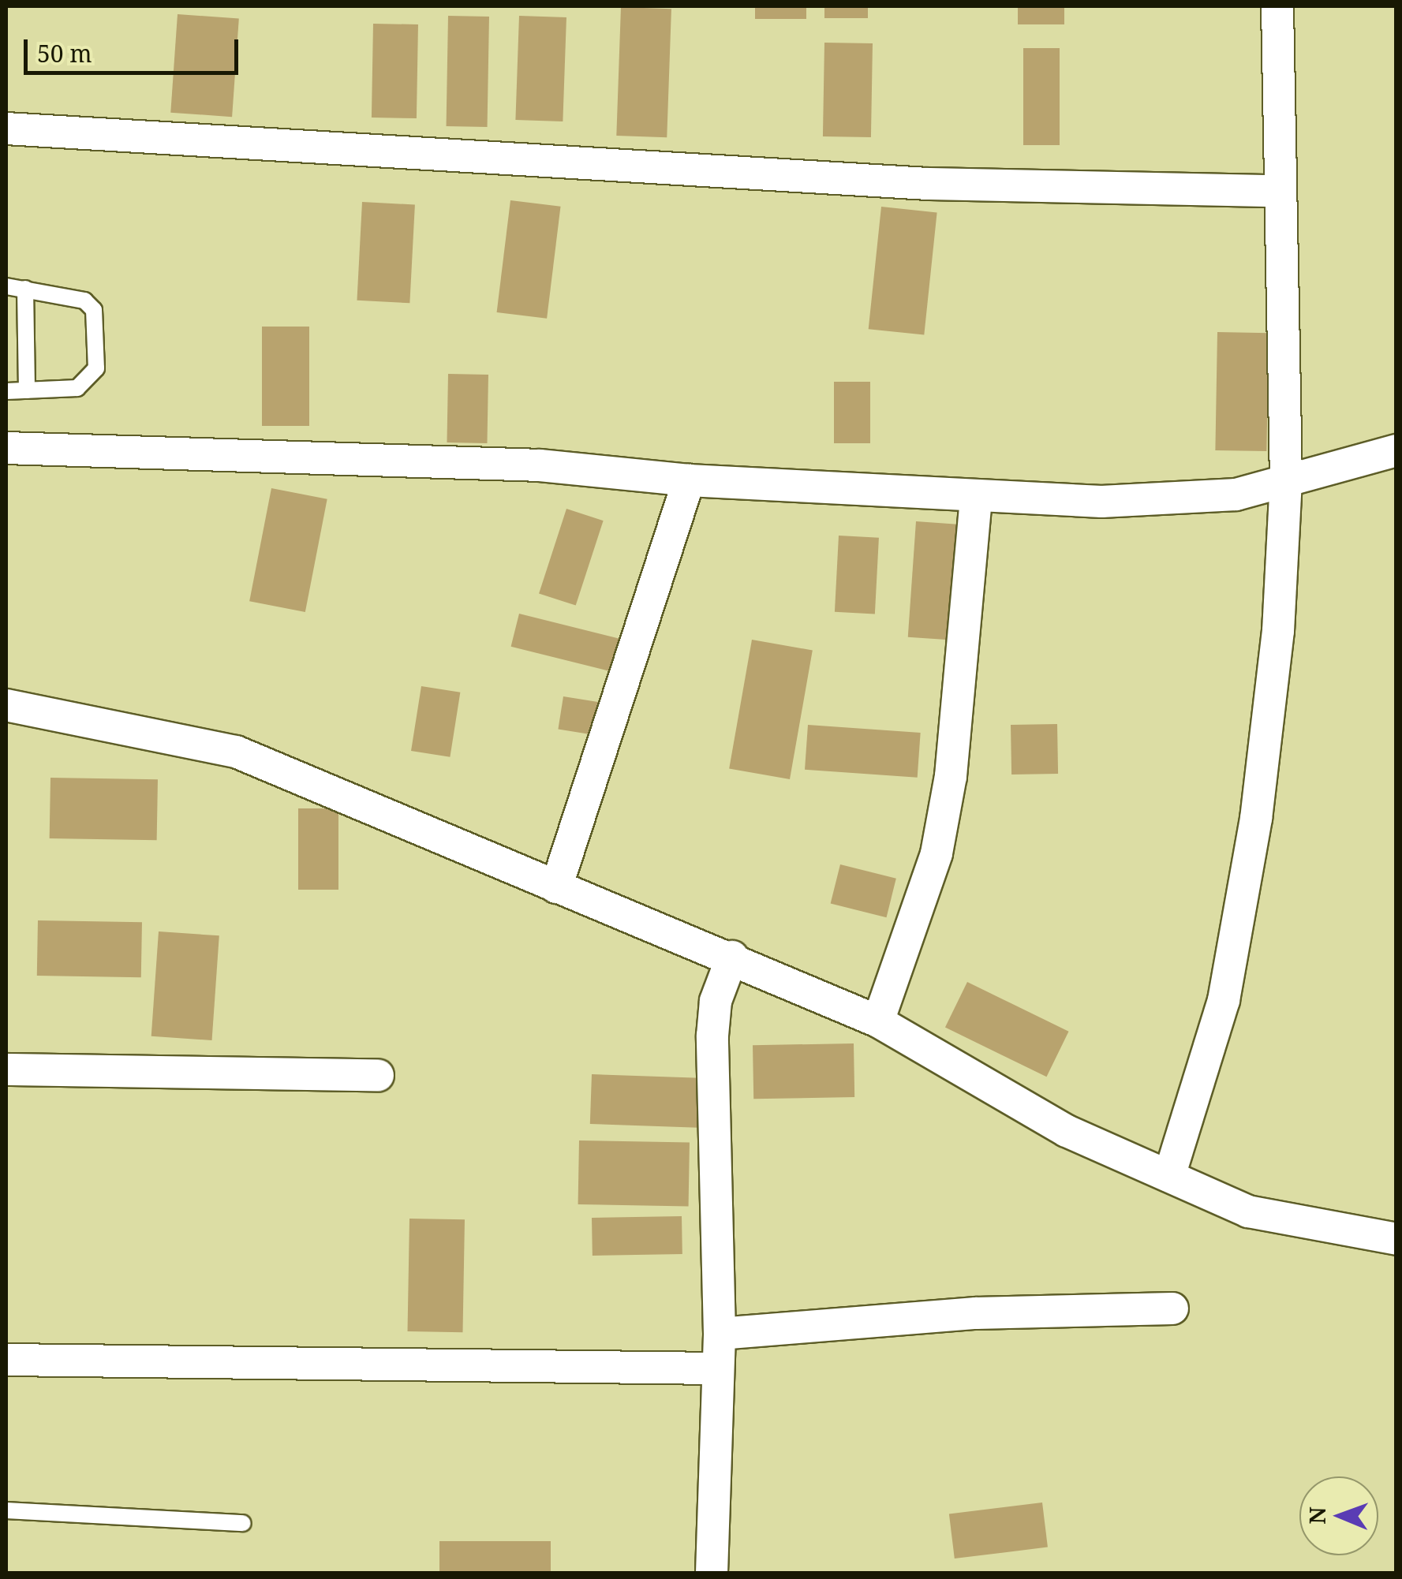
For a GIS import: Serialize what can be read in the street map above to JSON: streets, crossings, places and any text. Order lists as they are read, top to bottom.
{
  "scale_bar": "50 m",
  "north": "left"
}
